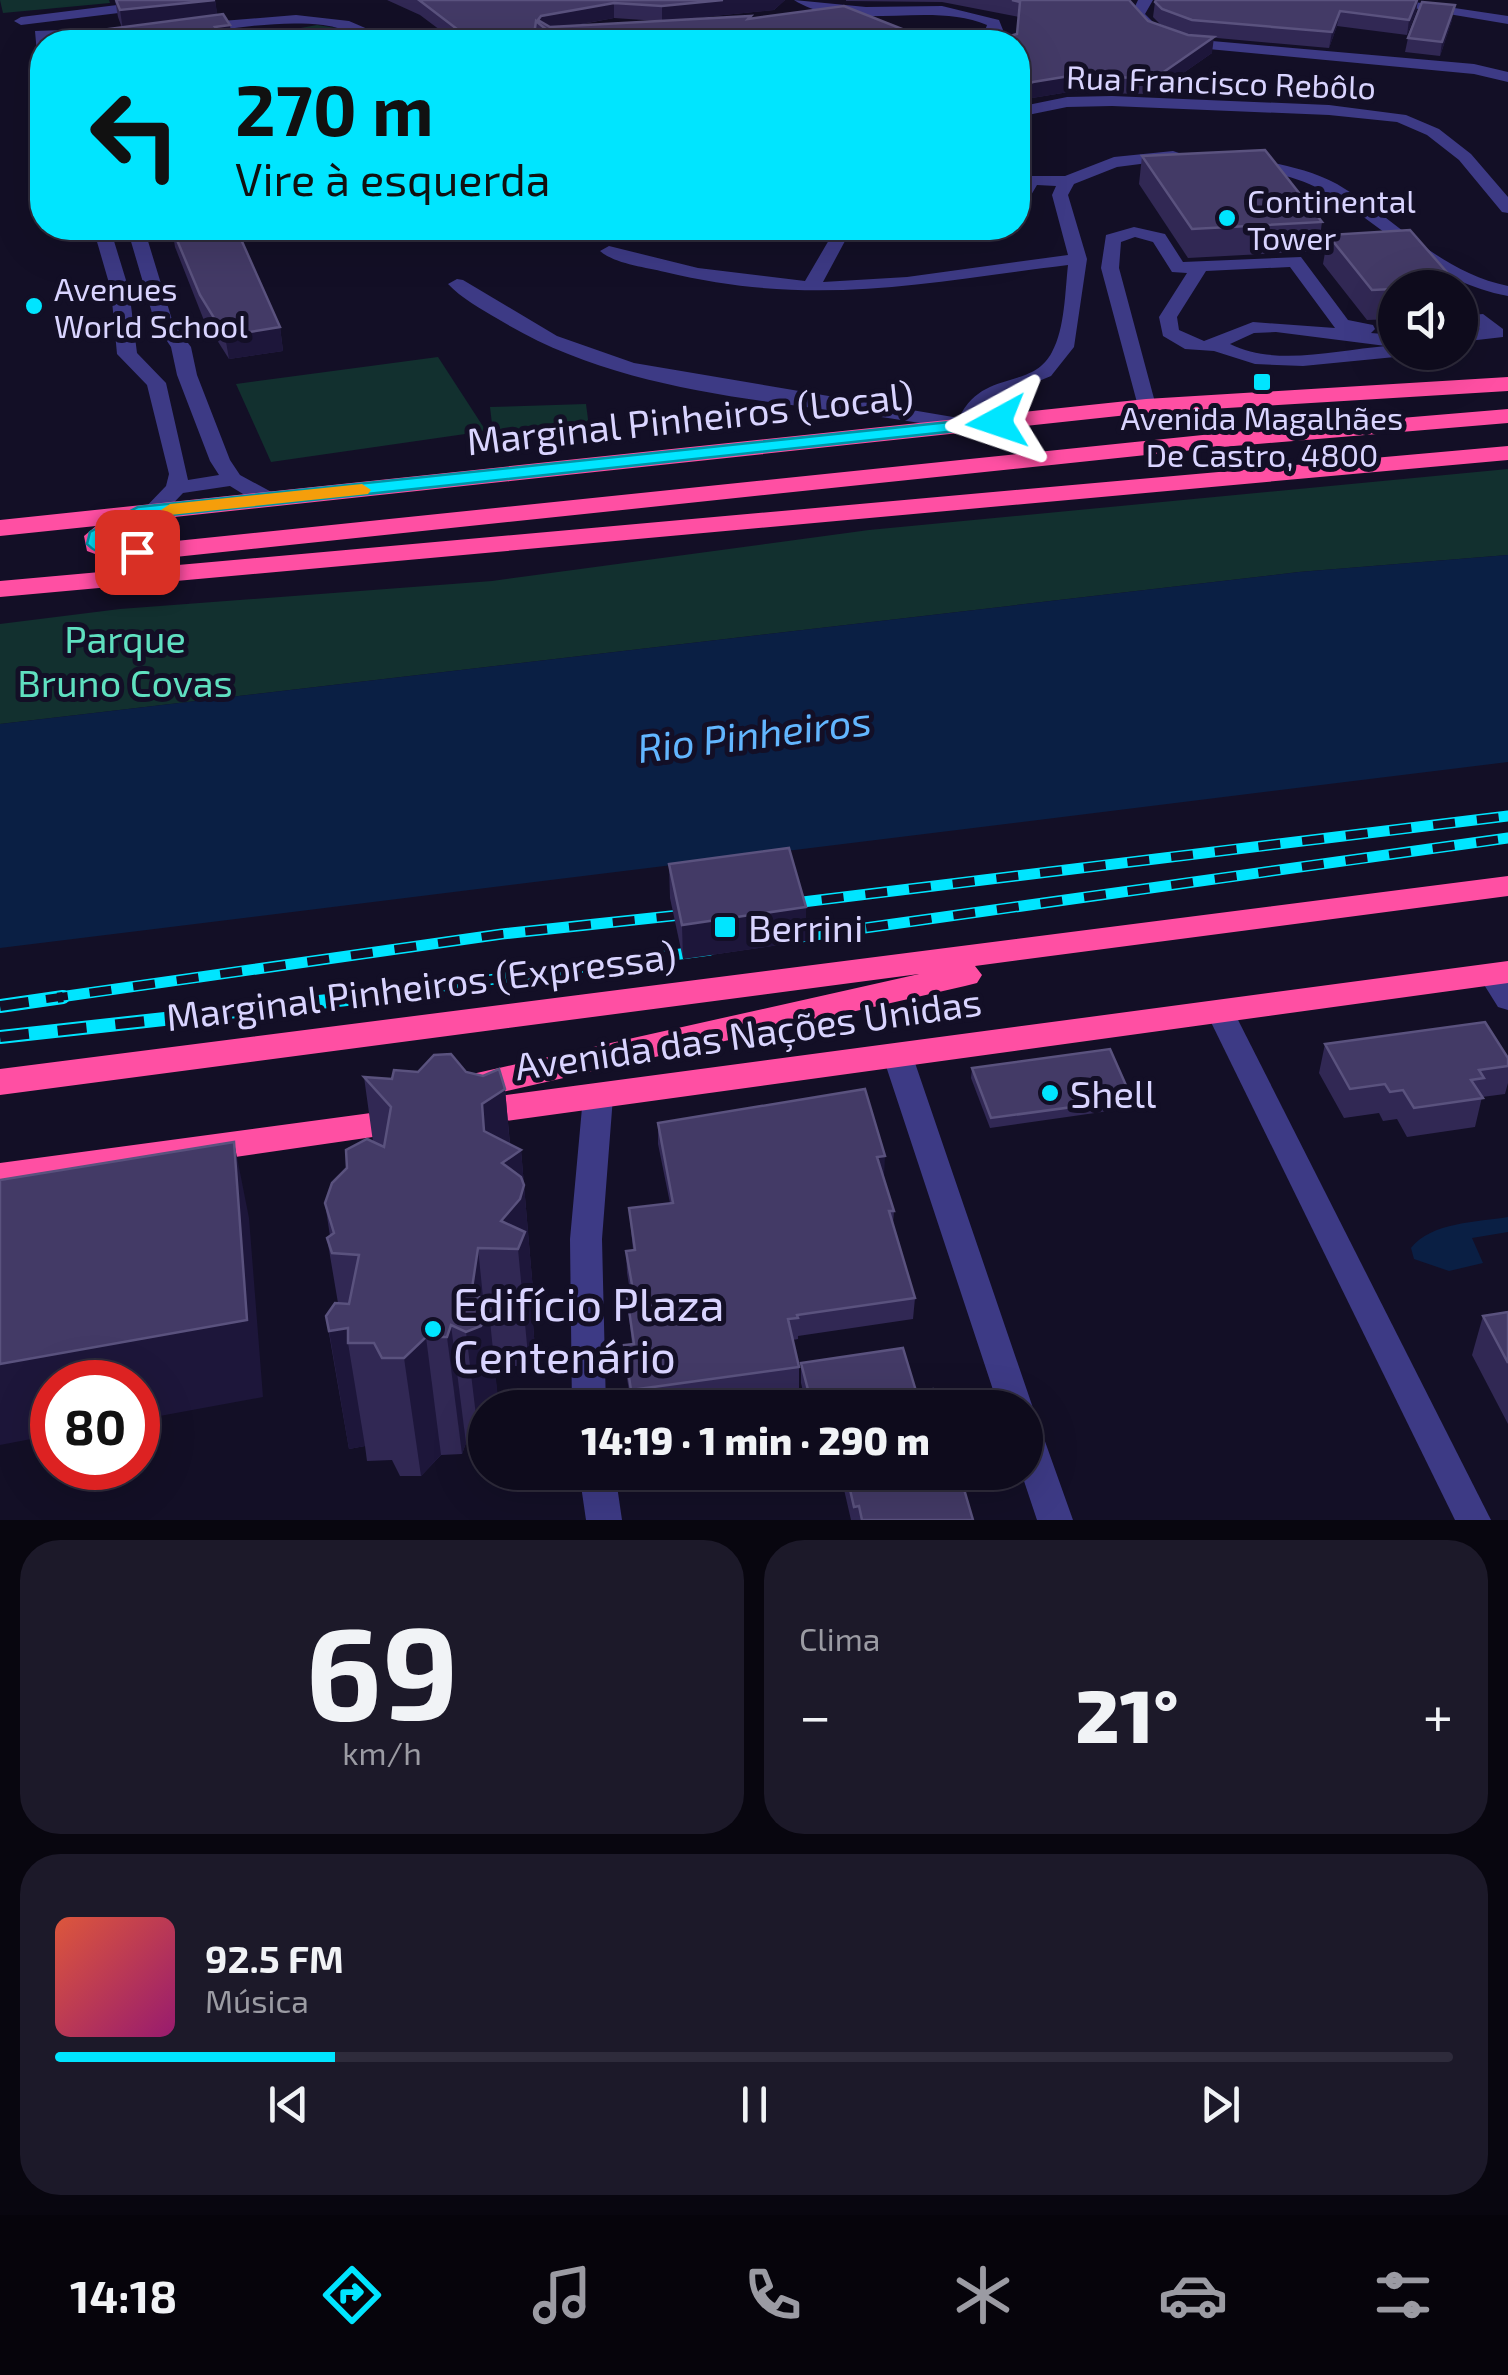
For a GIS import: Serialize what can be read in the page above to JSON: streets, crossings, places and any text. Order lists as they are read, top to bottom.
{
  "streets": {
    "highway": ["Marginal Pinheiros (Local)", "Marginal Pinheiros (Expressa)", "Avenida das Nações Unidas"],
    "street": ["Rua Francisco Rebôlo"]
  },
  "water": ["Rio Pinheiros"],
  "parks": ["Parque Bruno Covas"],
  "places": {
    "other": [
      "Continental Tower",
      "Avenues World School",
      "Shell",
      "Edifício Plaza Centenário"
    ],
    "transit": ["Avenida Magalhães De Castro, 4800", "Berrini"]
  },
  "page": {
    "turn": ["270 m", "Vire à esquerda"],
    "limit": "80",
    "trip": "14:19 · 1 min · 290 m",
    "tile": [
      ["69", "km/h"],
      "Clima"
    ],
    "heat": ["−", "21°", "+"],
    "song": ["92.5 FM", "Música"],
    "tabs": "14:18"
  }
}
